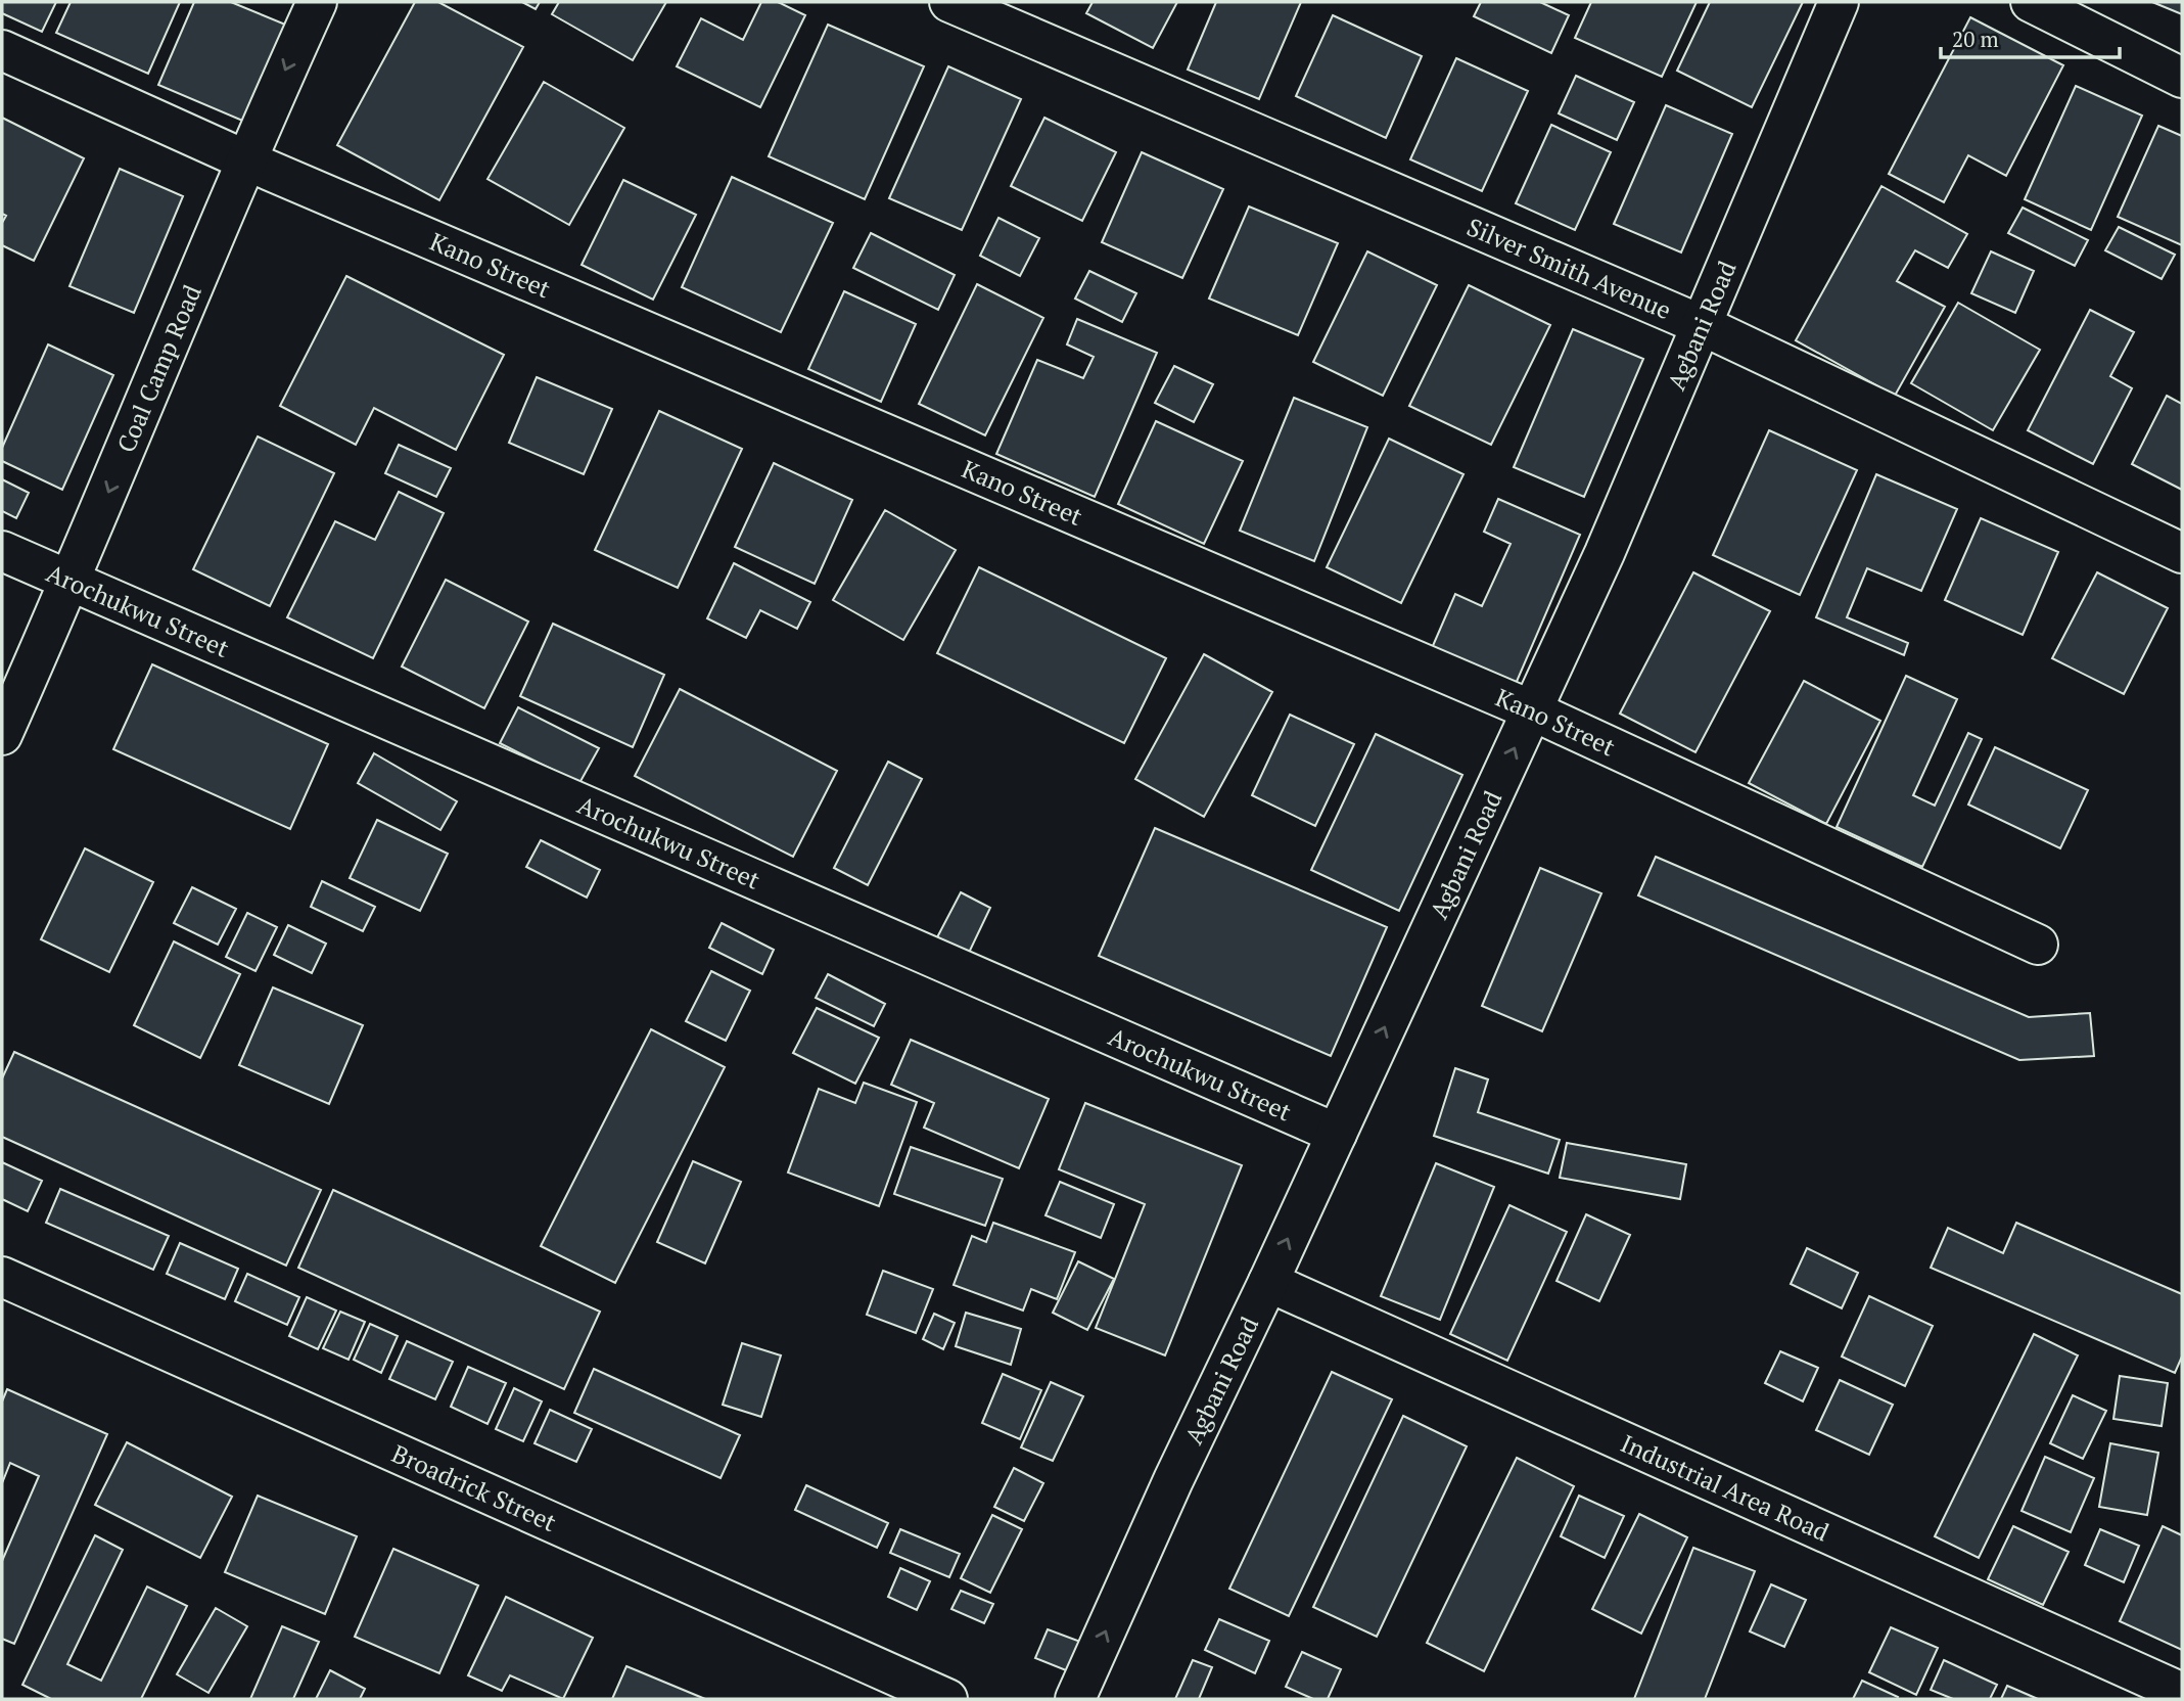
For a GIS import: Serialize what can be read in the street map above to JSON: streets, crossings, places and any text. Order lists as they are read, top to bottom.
{
  "streets": {
    "street": [
      "Kano Street",
      "Silver Smith Avenue",
      "Agbani Road",
      "Coal Camp Road",
      "Arochukwu Street",
      "Broadrick Street",
      "Industrial Area Road"
    ]
  },
  "crossings": [
    ["Kano Street", "Agbani Road"],
    ["Kano Street", "Coal Camp Road"],
    ["Silver Smith Avenue", "Agbani Road"],
    ["Agbani Road", "Arochukwu Street"],
    ["Agbani Road", "Industrial Area Road"],
    ["Coal Camp Road", "Arochukwu Street"]
  ],
  "one_way": ["Agbani Road", "Coal Camp Road"],
  "scale_bar": "20 m"
}
